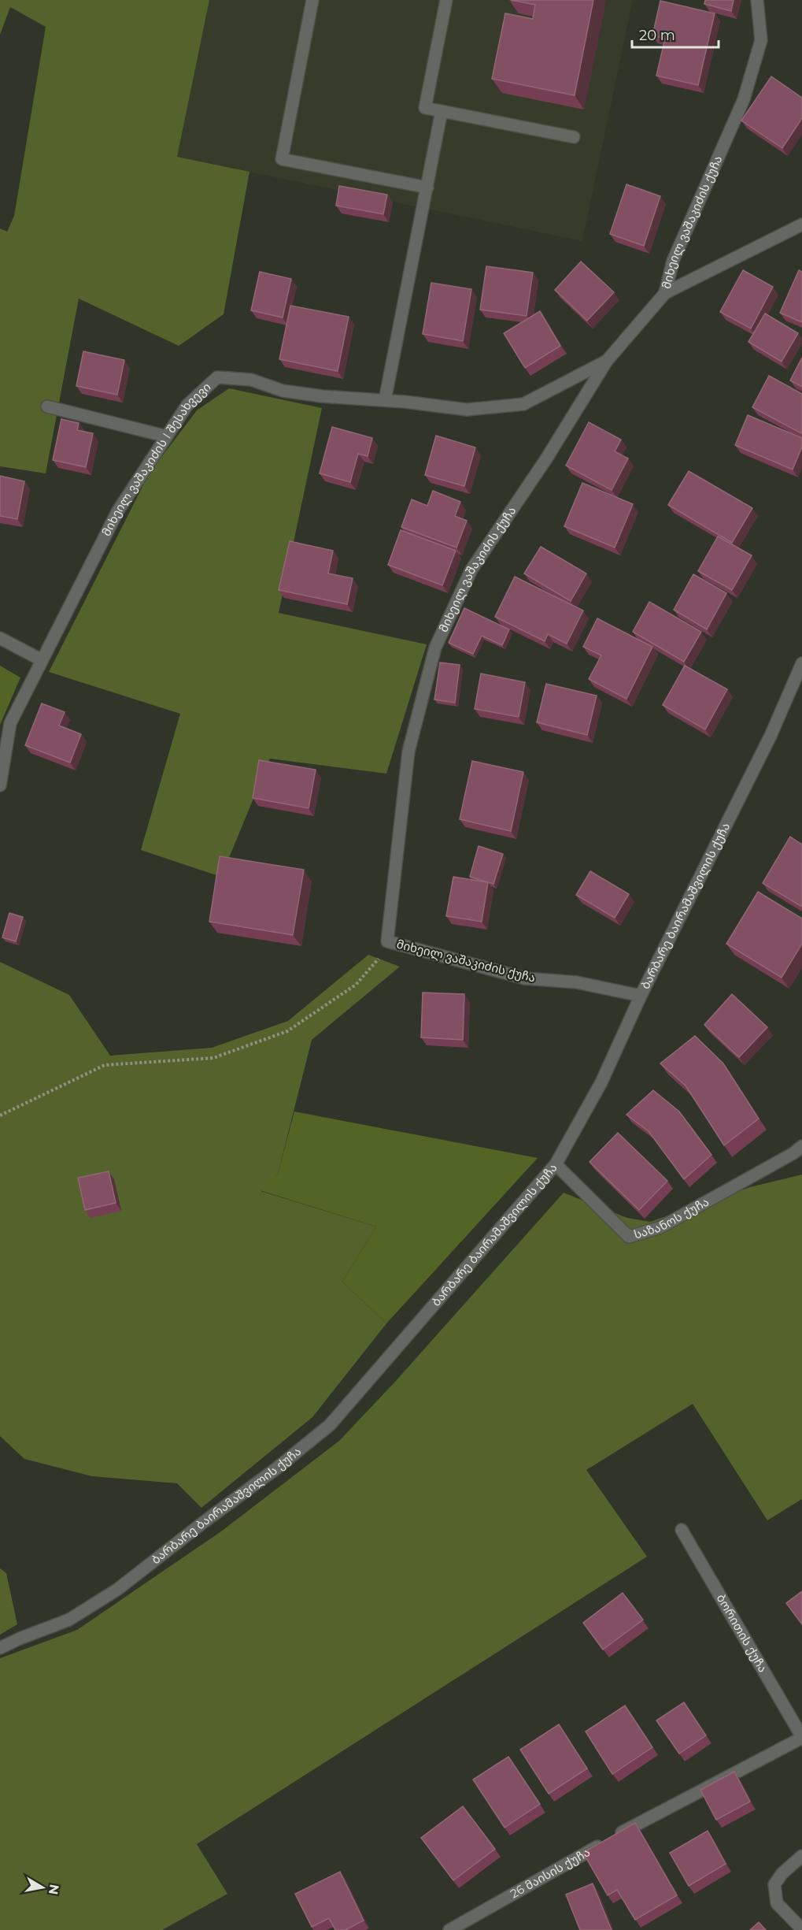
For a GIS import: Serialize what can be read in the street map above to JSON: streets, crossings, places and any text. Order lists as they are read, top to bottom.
{
  "streets": {
    "street": [
      "მიხეილ ვაშაკიძის ქუჩა",
      "მიხეილ ვაშაკიძის I შესახვევი",
      "ბარბარე ბაირამაშვილის ქუჩა",
      "საზანოს ქუჩა",
      "ბორითის ქუჩა",
      "26 მაისის ქუჩა"
    ]
  },
  "crossings": [
    ["მიხეილ ვაშაკიძის ქუჩა", "მიხეილ ვაშაკიძის I შესახვევი"],
    ["მიხეილ ვაშაკიძის ქუჩა", "ბარბარე ბაირამაშვილის ქუჩა"],
    ["ბარბარე ბაირამაშვილის ქუჩა", "საზანოს ქუჩა"],
    ["ბორითის ქუჩა", "26 მაისის ქუჩა"]
  ],
  "scale_bar": "20 m",
  "north": "right"
}
